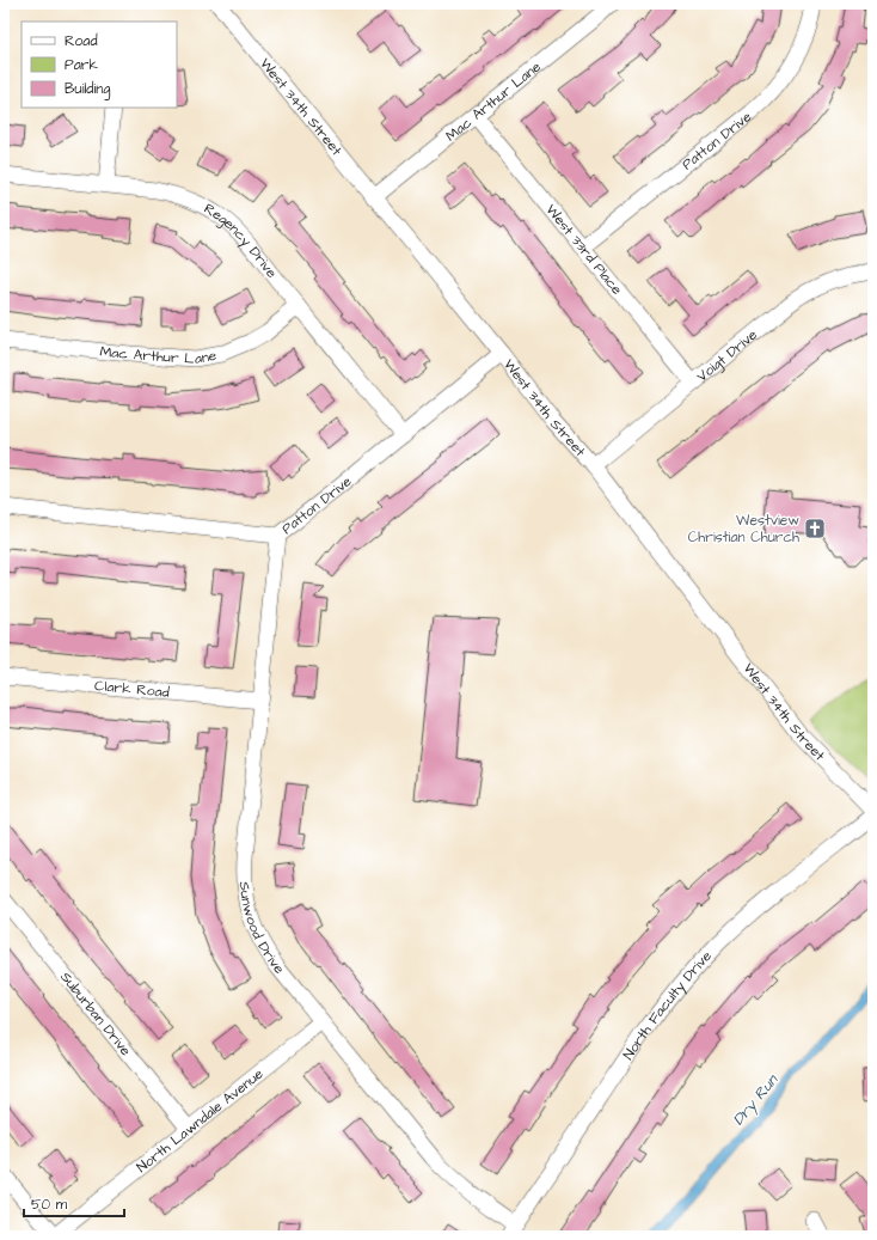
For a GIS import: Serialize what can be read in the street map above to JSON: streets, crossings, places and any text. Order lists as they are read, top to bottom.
{
  "streets": {
    "street": [
      "Mac Arthur Lane",
      "West 34th Street",
      "Patton Drive",
      "Regency Drive",
      "West 33rd Place",
      "Voigt Drive",
      "Clark Road",
      "Sunwood Drive",
      "North Faculty Drive",
      "Suburban Drive",
      "North Lawndale Avenue"
    ]
  },
  "crossings": [
    ["Mac Arthur Lane", "West 34th Street"],
    ["Mac Arthur Lane", "Regency Drive"],
    ["Mac Arthur Lane", "West 33rd Place"],
    ["West 34th Street", "Patton Drive"],
    ["West 34th Street", "Voigt Drive"],
    ["Patton Drive", "Regency Drive"],
    ["Patton Drive", "West 33rd Place"],
    ["Patton Drive", "Sunwood Drive"],
    ["West 33rd Place", "Voigt Drive"],
    ["Clark Road", "Sunwood Drive"],
    ["Sunwood Drive", "North Faculty Drive"],
    ["Sunwood Drive", "North Lawndale Avenue"],
    ["Suburban Drive", "North Lawndale Avenue"]
  ],
  "water": ["Dry Run"],
  "places": {
    "church": ["Westview Christian Church"]
  },
  "legend": ["Road", "Park", "Building"],
  "scale_bar": "50 m"
}
